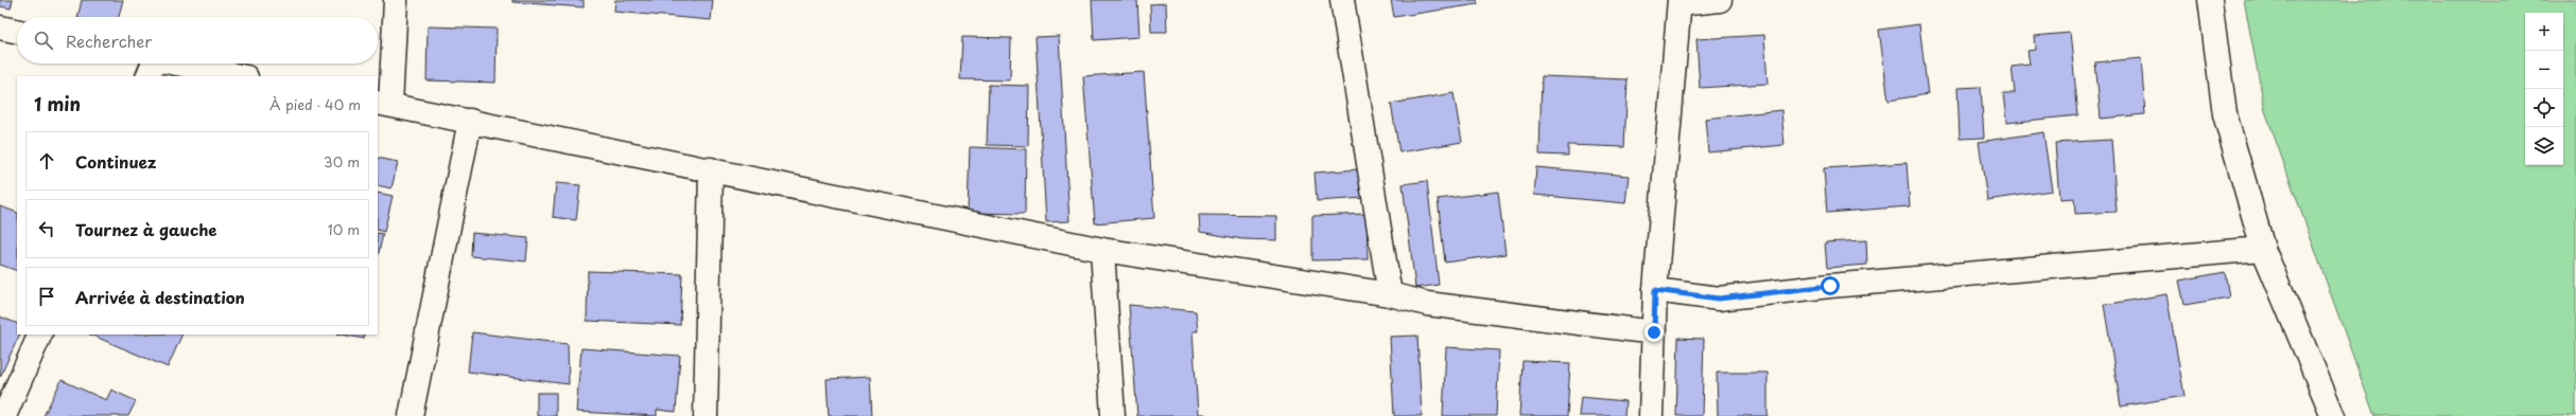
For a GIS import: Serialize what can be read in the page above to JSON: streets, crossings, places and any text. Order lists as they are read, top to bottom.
{
  "page": {
    "map_buttons": ["+", "−"],
    "search": "Rechercher",
    "heading": ["1 min", "À pied · 40 m"],
    "list": [
      ["Continuez", "30 m"],
      ["Tournez à gauche", "10 m"],
      "Arrivée à destination"
    ]
  }
}
